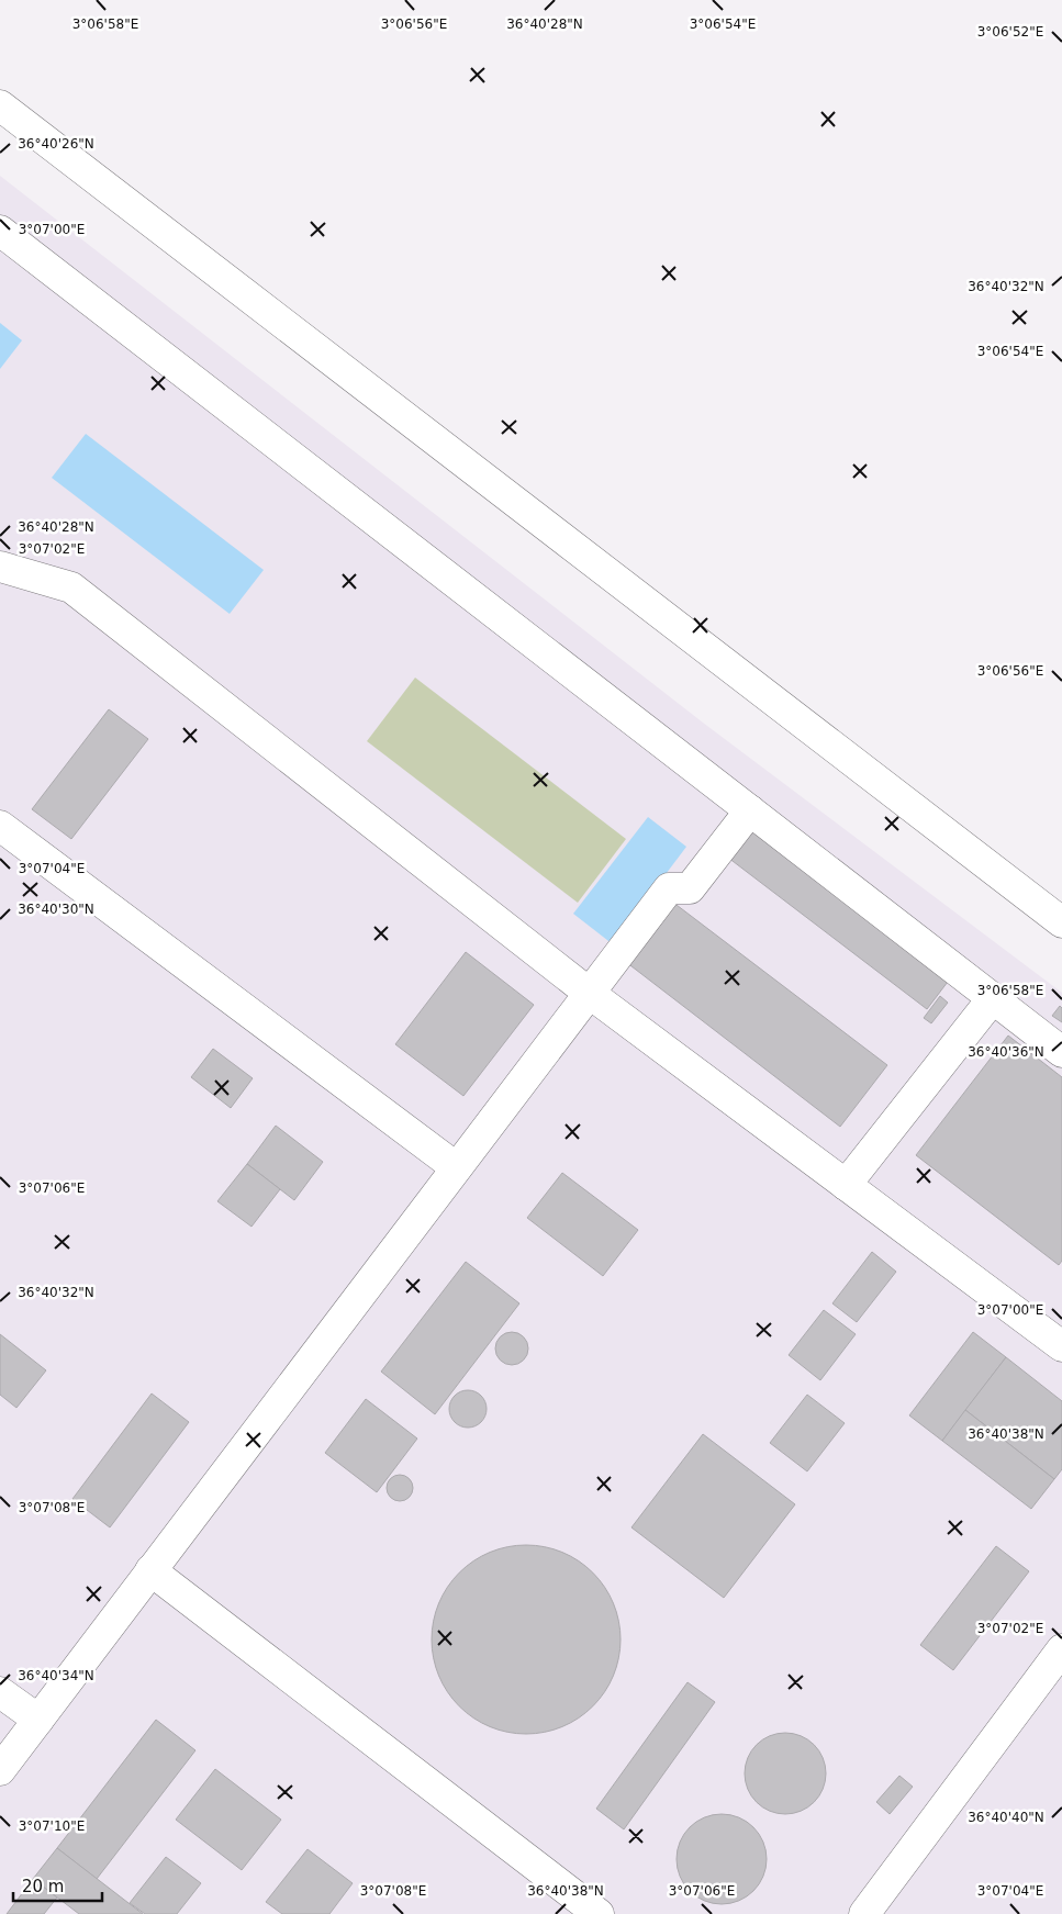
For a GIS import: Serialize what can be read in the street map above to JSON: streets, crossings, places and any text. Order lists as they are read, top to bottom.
{
  "scale_bar": "20 m",
  "coordinates": [
    "36°40'28\"N",
    "3°06'58\"E",
    "3°06'56\"E",
    "3°06'54\"E",
    "3°06'52\"E",
    "36°40'26\"N",
    "3°07'00\"E",
    "36°40'32\"N",
    "3°07'02\"E",
    "3°07'04\"E",
    "36°40'30\"N",
    "36°40'36\"N",
    "3°07'06\"E",
    "36°40'38\"N",
    "3°07'08\"E",
    "36°40'34\"N",
    "36°40'40\"N",
    "3°07'10\"E"
  ]
}
